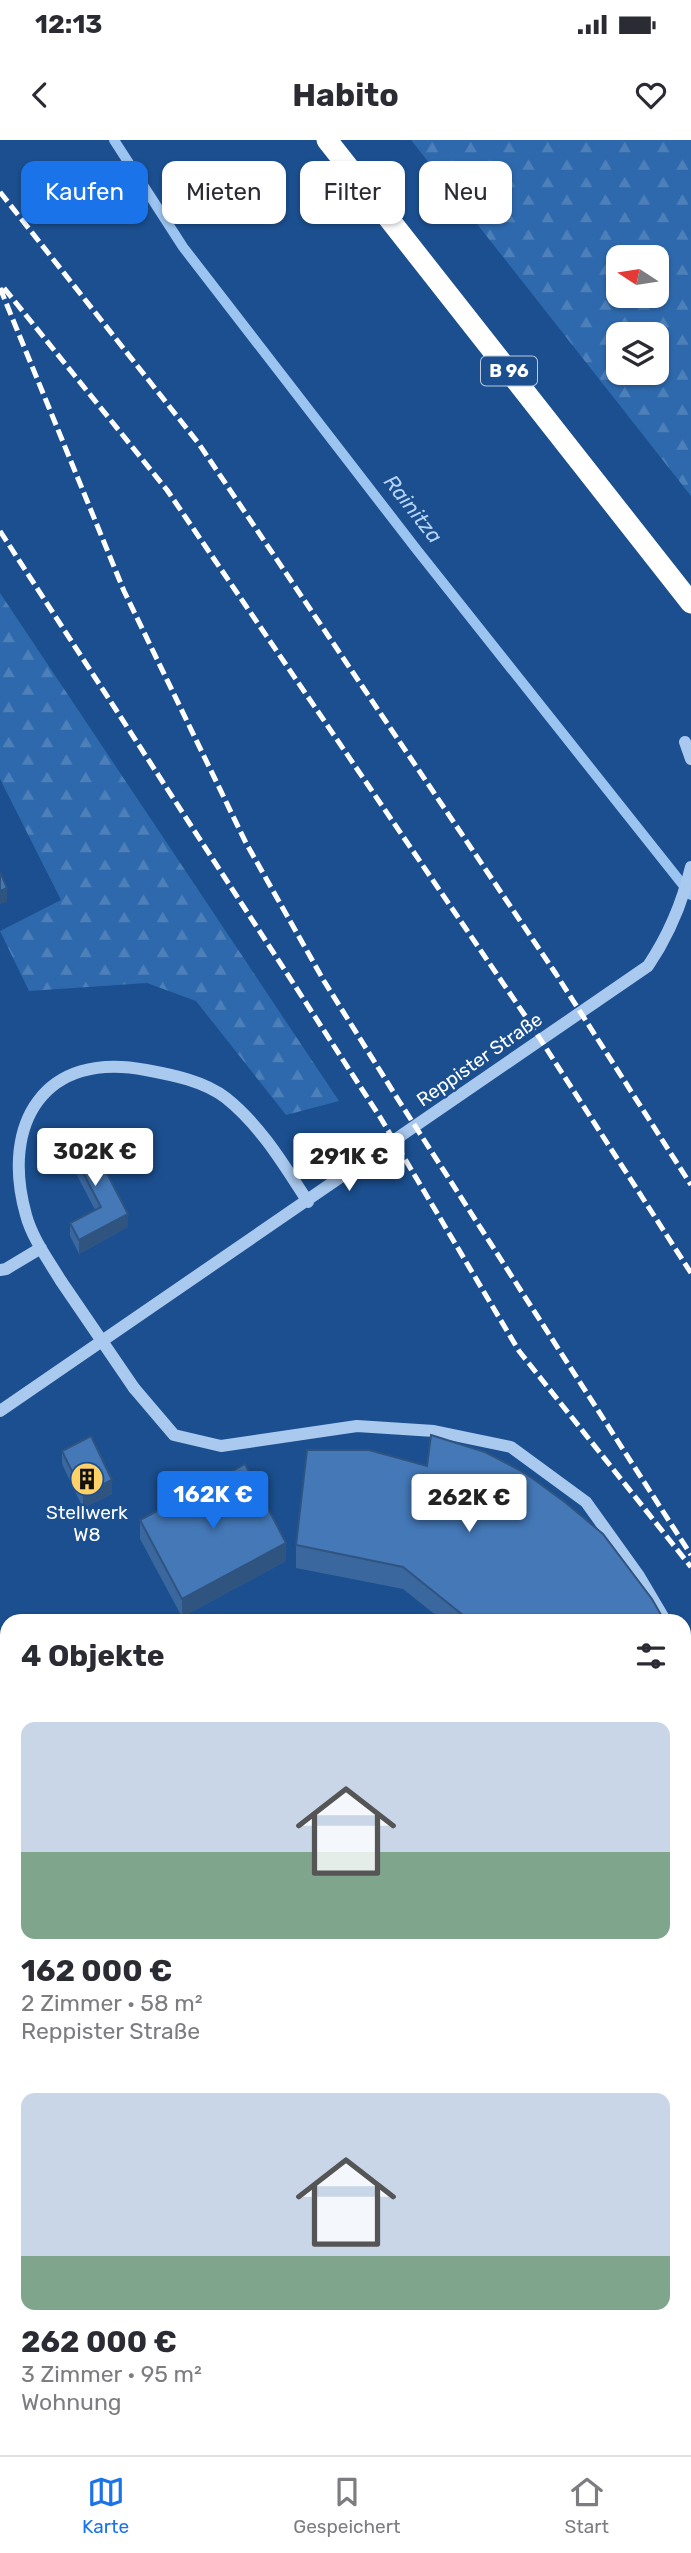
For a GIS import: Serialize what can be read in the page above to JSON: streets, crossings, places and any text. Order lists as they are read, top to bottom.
{
  "streets": {
    "highway": ["B 96"],
    "street": ["Reppister Straße"]
  },
  "water": ["Rainitza"],
  "places": {
    "building": ["Stellwerk W8"]
  },
  "north": "left",
  "page": {
    "status": "12:13",
    "header": "Habito",
    "chip": [
      "Kaufen",
      "Mieten",
      "Filter",
      "Neu"
    ],
    "price": [
      "302K €",
      "291K €",
      "162K €",
      "262K €"
    ],
    "heading": "4 Objekte",
    "list": [
      {
        "name": "162 000 €",
        "note": "2 Zimmer · 58 m² · Reppister Straße"
      },
      {
        "name": "262 000 €",
        "note": "3 Zimmer · 95 m² · Wohnung"
      }
    ],
    "tabs": ["Karte", "Gespeichert", "Start"]
  }
}
